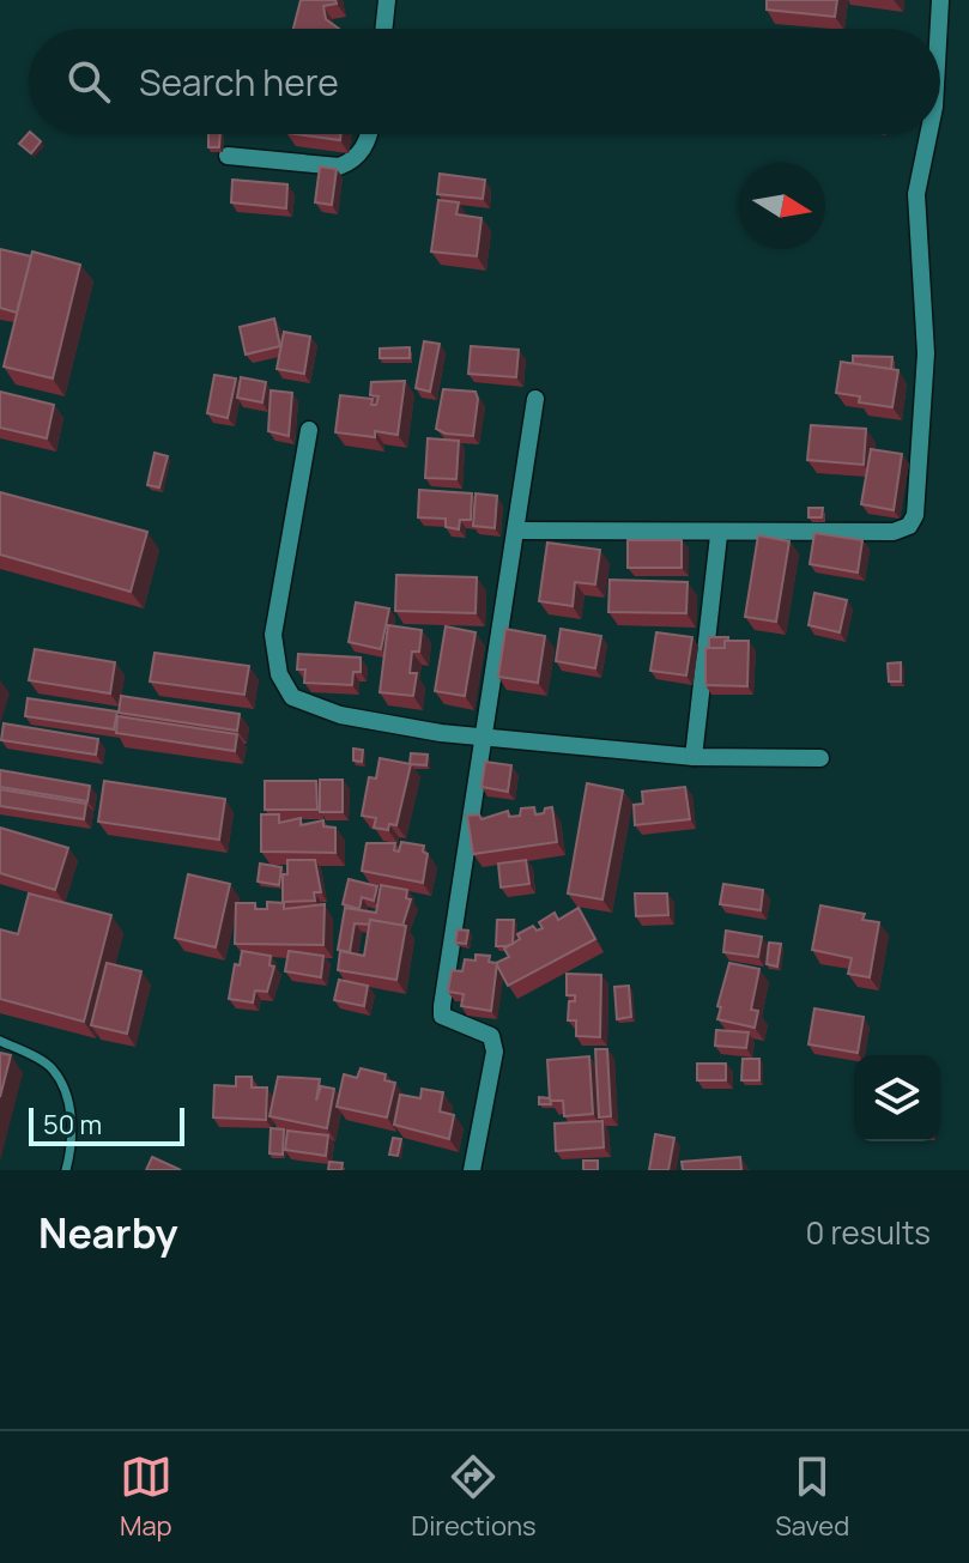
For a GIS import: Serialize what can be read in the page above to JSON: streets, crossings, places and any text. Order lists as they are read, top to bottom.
{
  "scale_bar": "50 m",
  "north": "right",
  "page": {
    "search": "Search here",
    "scale": "50 m",
    "heading": ["Nearby", "0 results"],
    "nav": ["Map", "Directions", "Saved"]
  }
}
